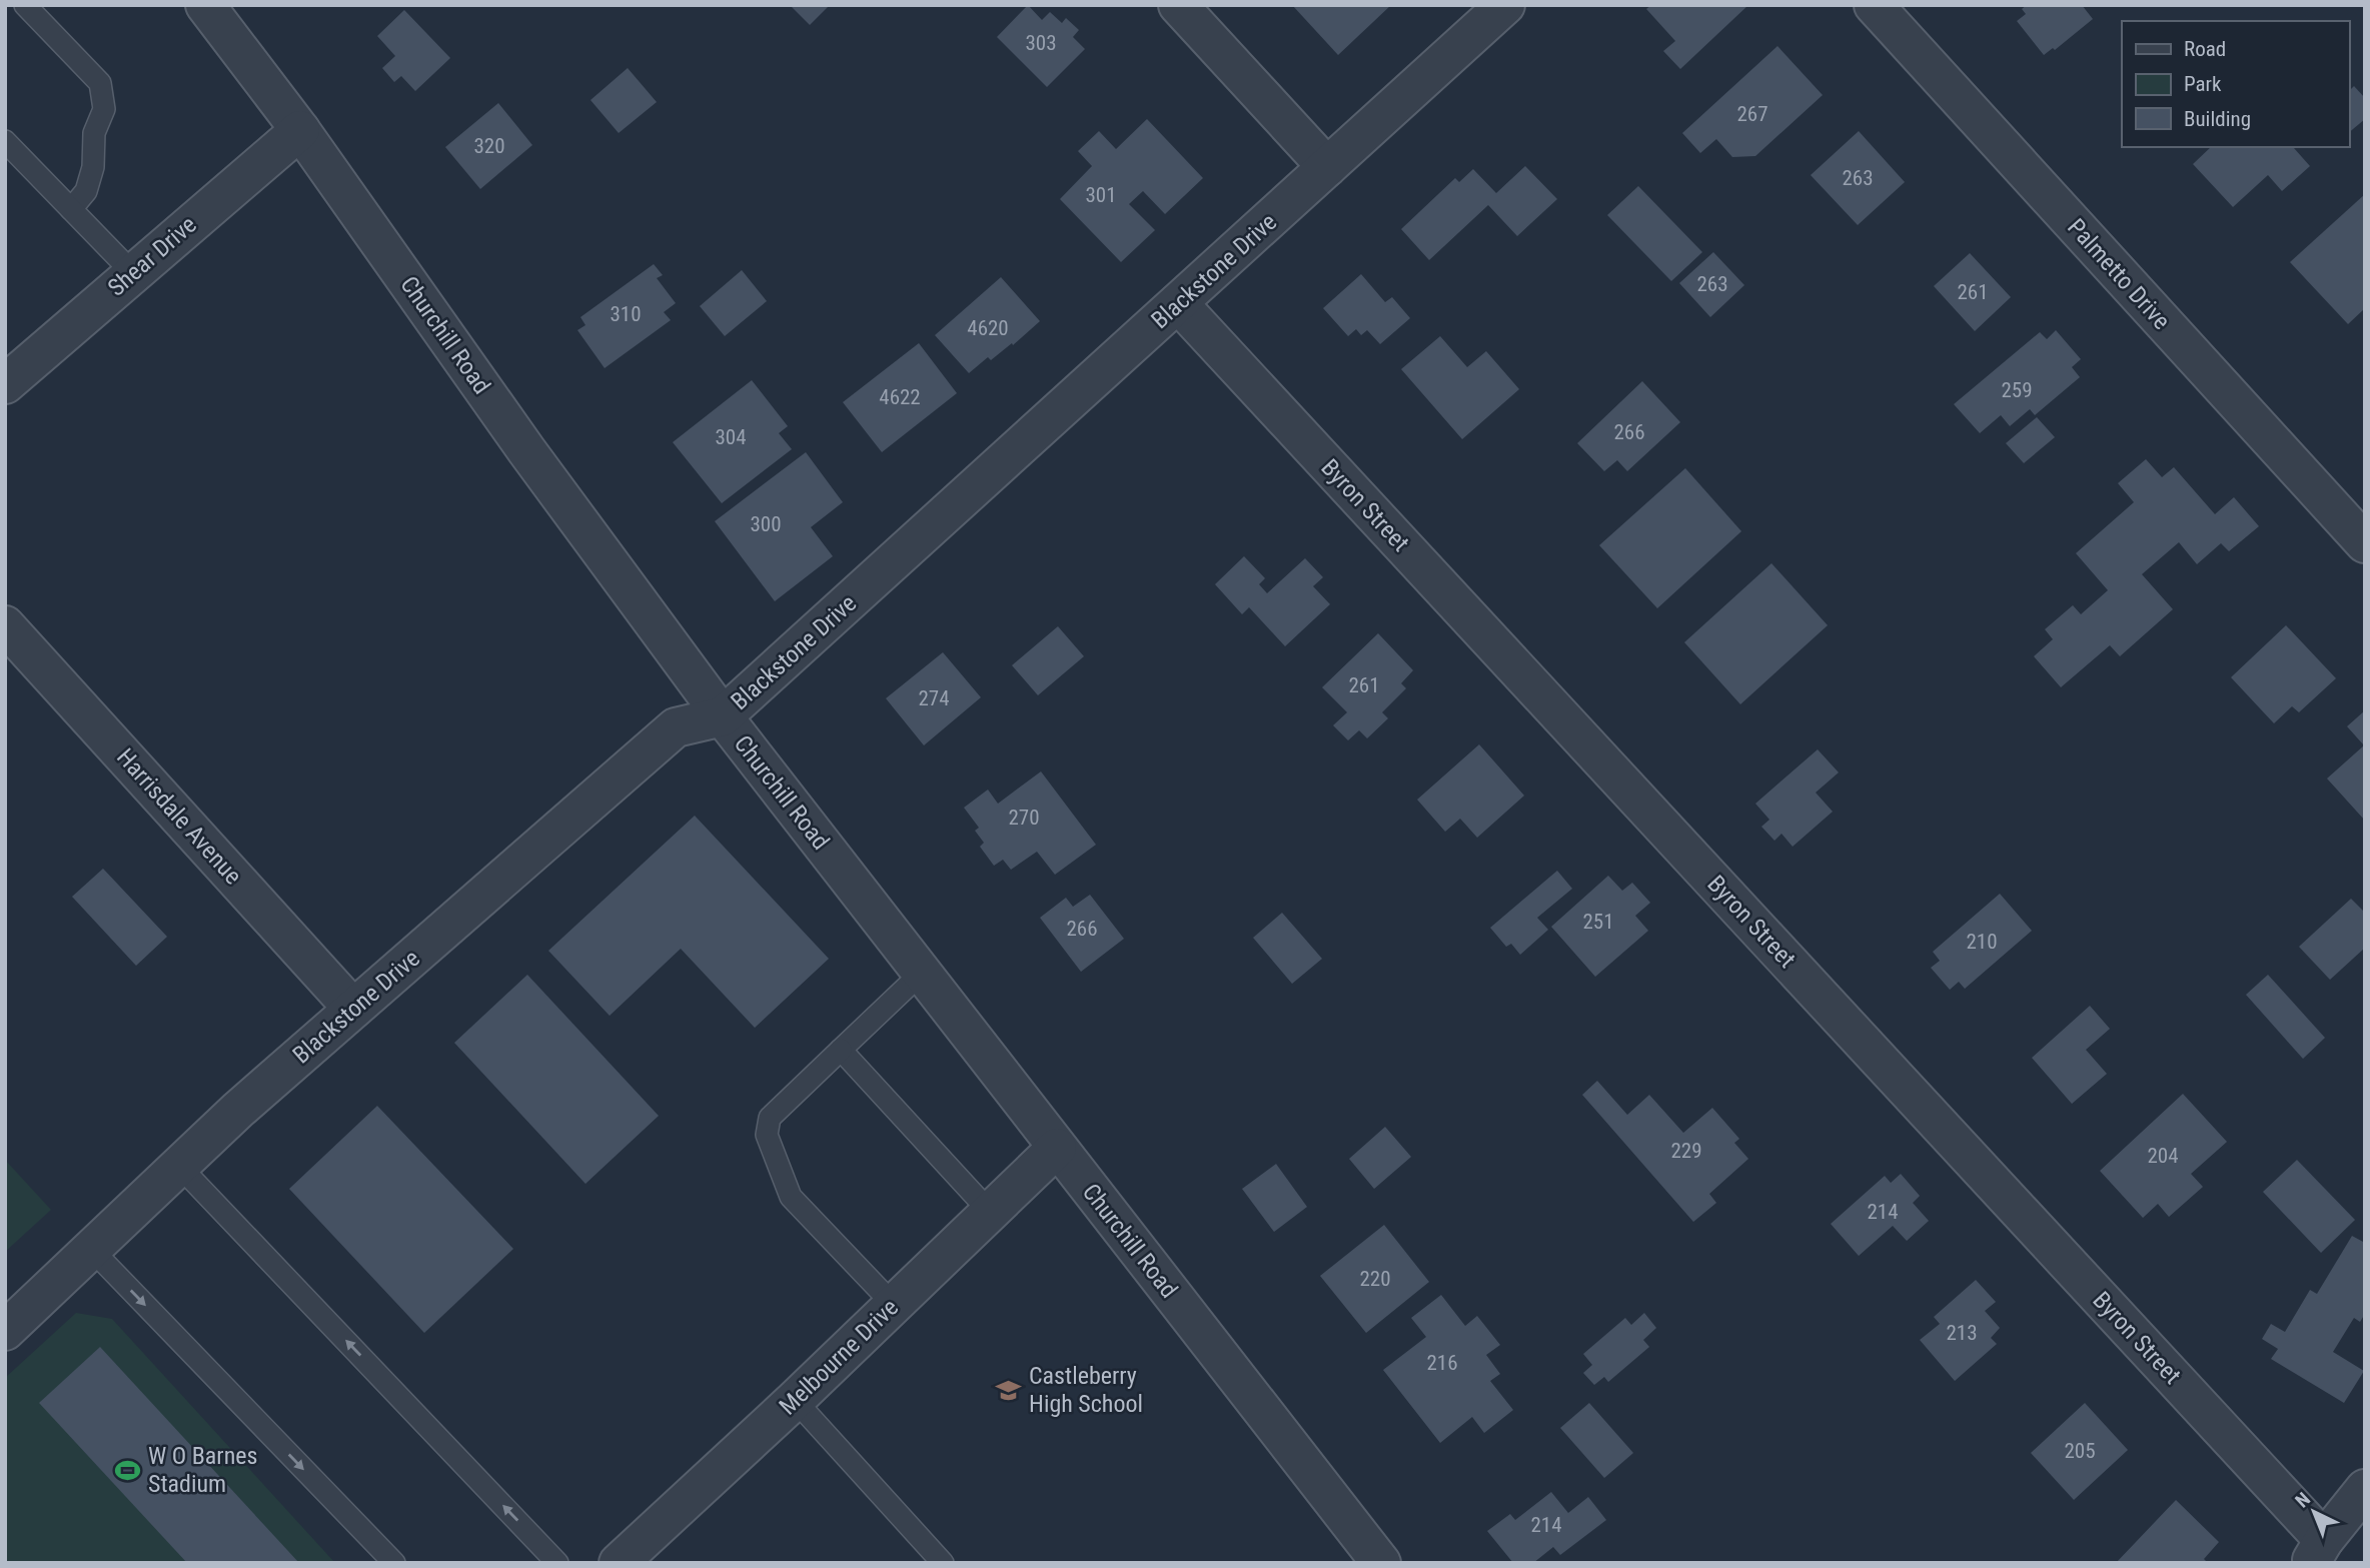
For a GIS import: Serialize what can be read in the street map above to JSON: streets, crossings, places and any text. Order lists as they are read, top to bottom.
{
  "streets": {
    "street": [
      "Shear Drive",
      "Blackstone Drive",
      "Palmetto Drive",
      "Churchill Road",
      "Byron Street",
      "Harrisdale Avenue",
      "Melbourne Drive"
    ]
  },
  "crossings": [
    ["Shear Drive", "Churchill Road"],
    ["Blackstone Drive", "Churchill Road"],
    ["Blackstone Drive", "Byron Street"],
    ["Blackstone Drive", "Harrisdale Avenue"],
    ["Churchill Road", "Melbourne Drive"]
  ],
  "places": {
    "school or university": ["Castleberry High School"],
    "sports": ["W O Barnes Stadium"]
  },
  "house_numbers": [
    "303",
    "267",
    "320",
    "263",
    "301",
    "263",
    "261",
    "310",
    "4620",
    "259",
    "4622",
    "266",
    "304",
    "300",
    "261",
    "274",
    "270",
    "251",
    "266",
    "210",
    "229",
    "204",
    "214",
    "220",
    "213",
    "216",
    "205",
    "214"
  ],
  "legend": ["Road", "Park", "Building"],
  "north": "top left"
}
